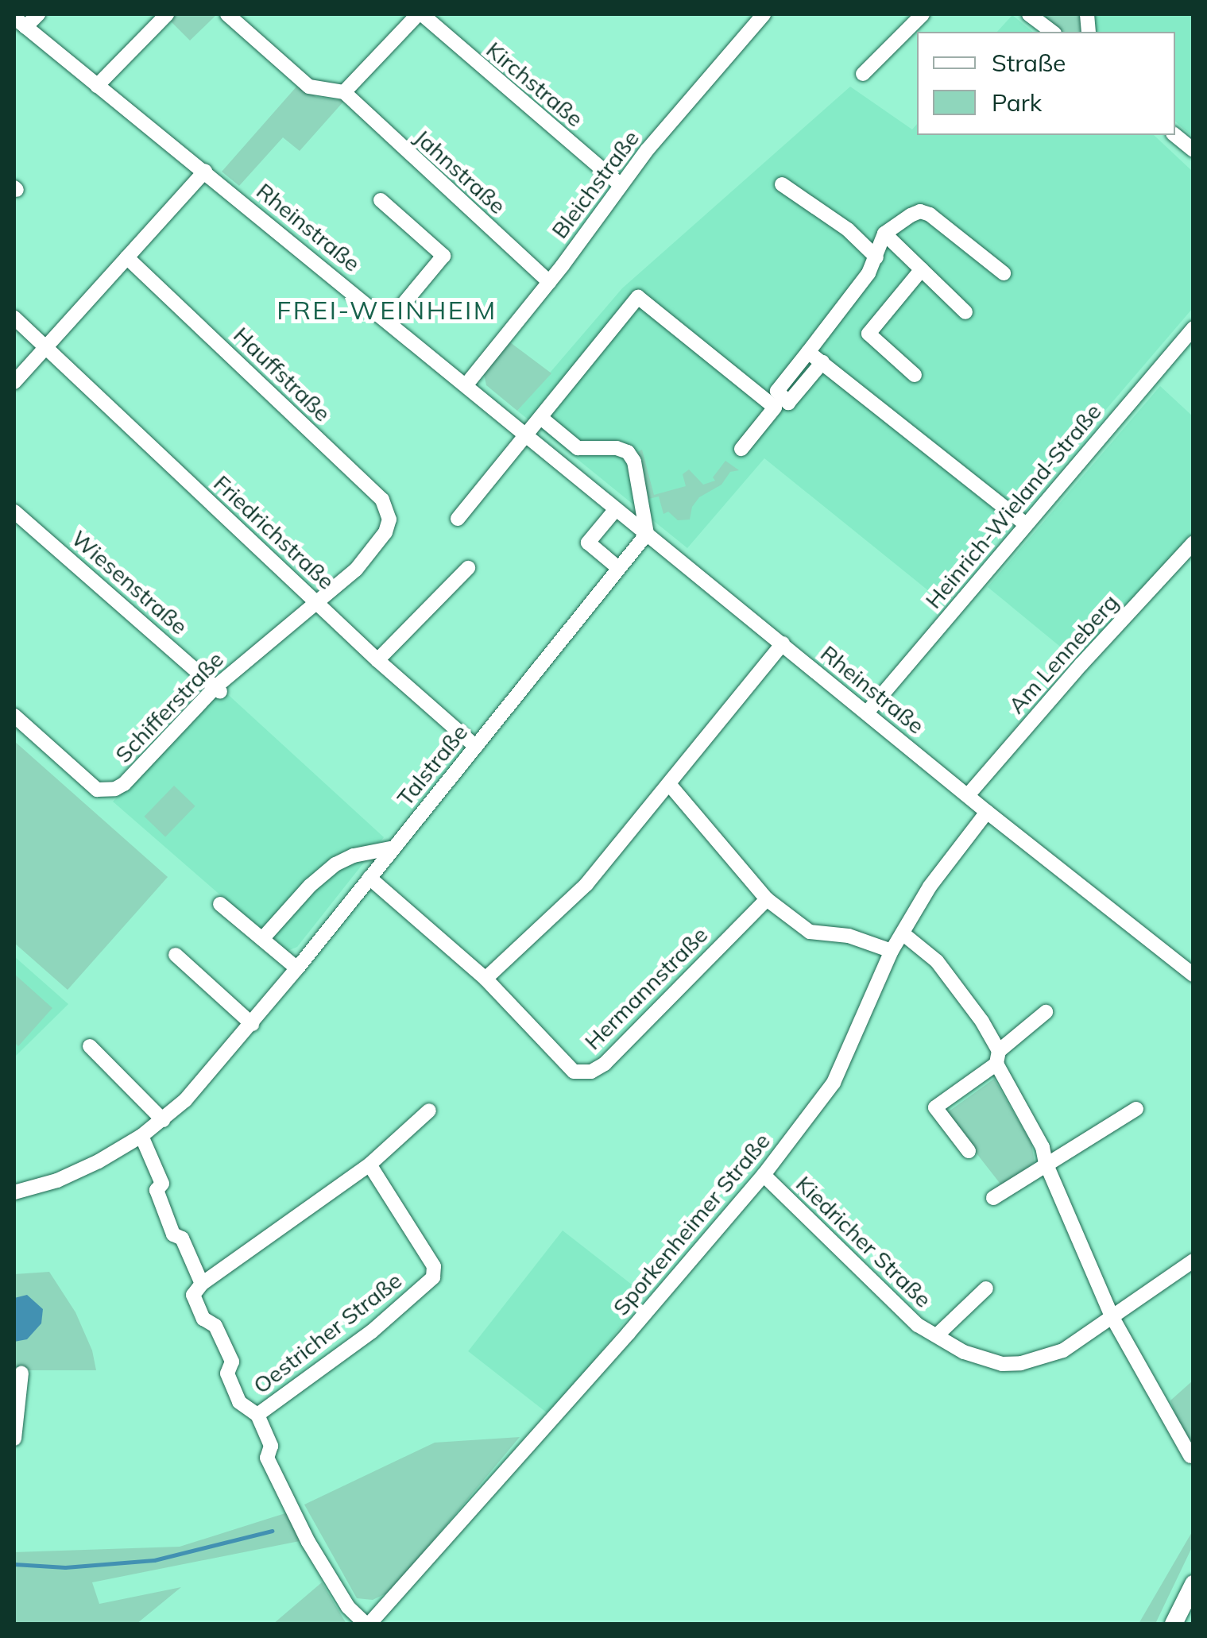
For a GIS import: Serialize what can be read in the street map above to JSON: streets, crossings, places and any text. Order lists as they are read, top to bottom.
{
  "streets": {
    "street": [
      "Kirchstraße",
      "Jahnstraße",
      "Bleichstraße",
      "Rheinstraße",
      "Hauffstraße",
      "Heinrich-Wieland-Straße",
      "Friedrichstraße",
      "Wiesenstraße",
      "Am Lenneberg",
      "Schifferstraße",
      "Talstraße",
      "Hermannstraße",
      "Sporkenheimer Straße",
      "Kiedricher Straße",
      "Oestricher Straße"
    ]
  },
  "crossings": [
    ["Kirchstraße", "Bleichstraße"],
    ["Jahnstraße", "Bleichstraße"],
    ["Bleichstraße", "Rheinstraße"],
    ["Rheinstraße", "Heinrich-Wieland-Straße"],
    ["Rheinstraße", "Am Lenneberg"],
    ["Rheinstraße", "Talstraße"],
    ["Rheinstraße", "Sporkenheimer Straße"],
    ["Hauffstraße", "Schifferstraße"],
    ["Friedrichstraße", "Schifferstraße"],
    ["Friedrichstraße", "Talstraße"],
    ["Wiesenstraße", "Schifferstraße"],
    ["Talstraße", "Hermannstraße"],
    ["Sporkenheimer Straße", "Kiedricher Straße"]
  ],
  "districts": ["FREI-WEINHEIM"],
  "legend": ["Straße", "Park"]
}
